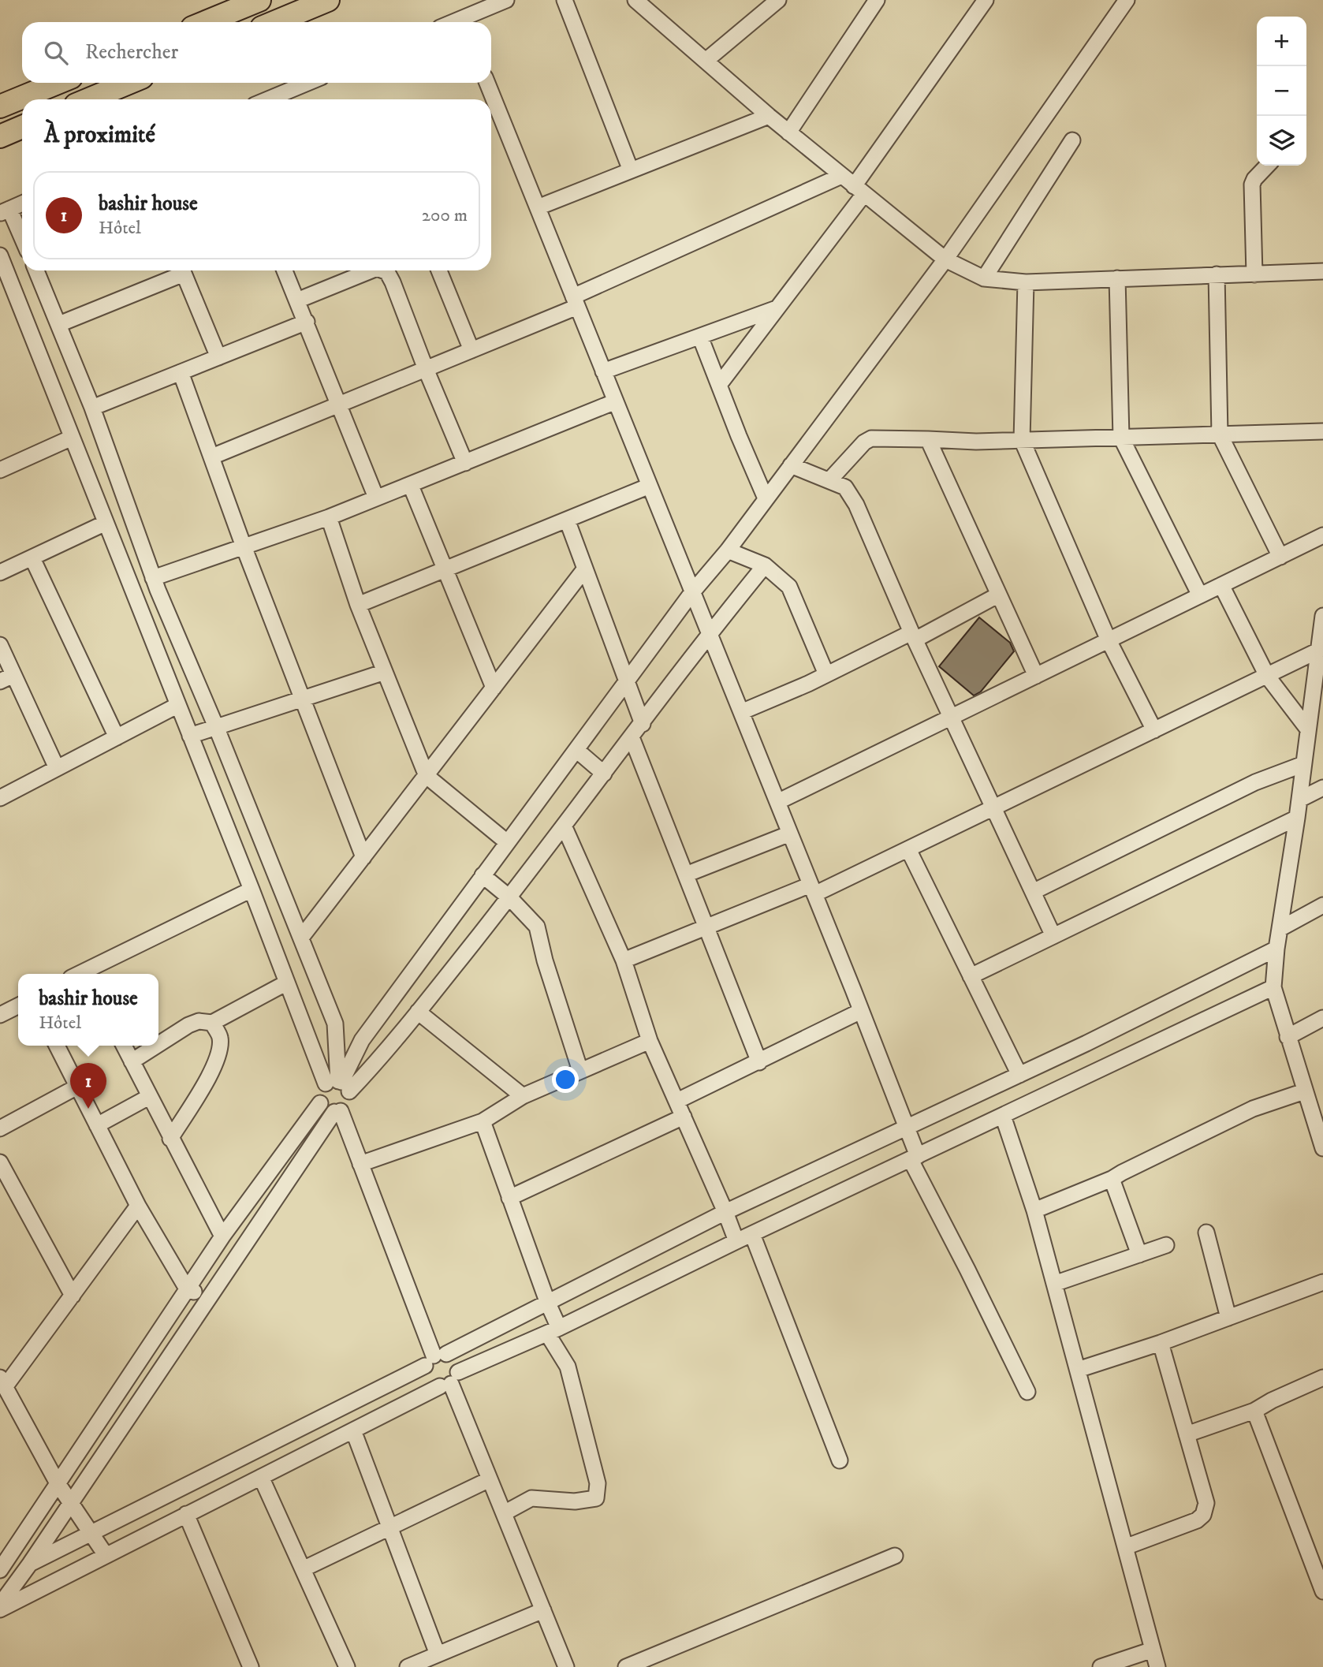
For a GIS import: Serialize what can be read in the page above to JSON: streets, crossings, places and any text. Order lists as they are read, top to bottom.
{
  "page": {
    "map_buttons": ["+", "−"],
    "search": "Rechercher",
    "heading": "À proximité",
    "list": [
      {
        "mark": "1",
        "name": "bashir house",
        "note": "Hôtel",
        "value": "200 m"
      }
    ],
    "popup": ["bashir house", "Hôtel"],
    "pins": "1"
  }
}
